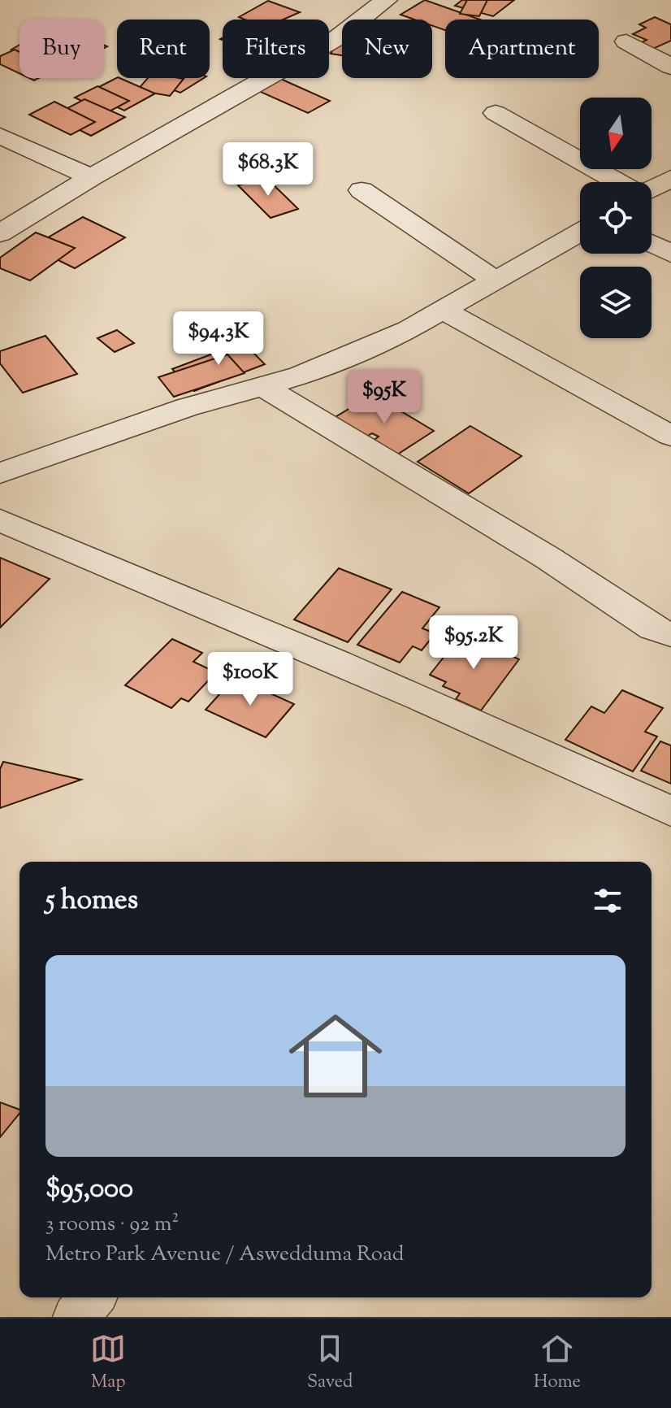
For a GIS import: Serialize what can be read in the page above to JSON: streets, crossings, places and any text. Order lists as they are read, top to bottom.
{
  "north": "bottom",
  "page": {
    "chip": [
      "Buy",
      "Rent",
      "Filters",
      "New",
      "Apartment"
    ],
    "price": [
      "$68.3K",
      "$94.3K",
      "$95K",
      "$95.2K",
      "$100K"
    ],
    "heading": "5 homes",
    "list": [
      {
        "name": "$95,000",
        "note": "3 rooms · 92 m² · Metro Park Avenue / Aswedduma Road"
      }
    ],
    "tabs": ["Map", "Saved", "Home"]
  }
}
